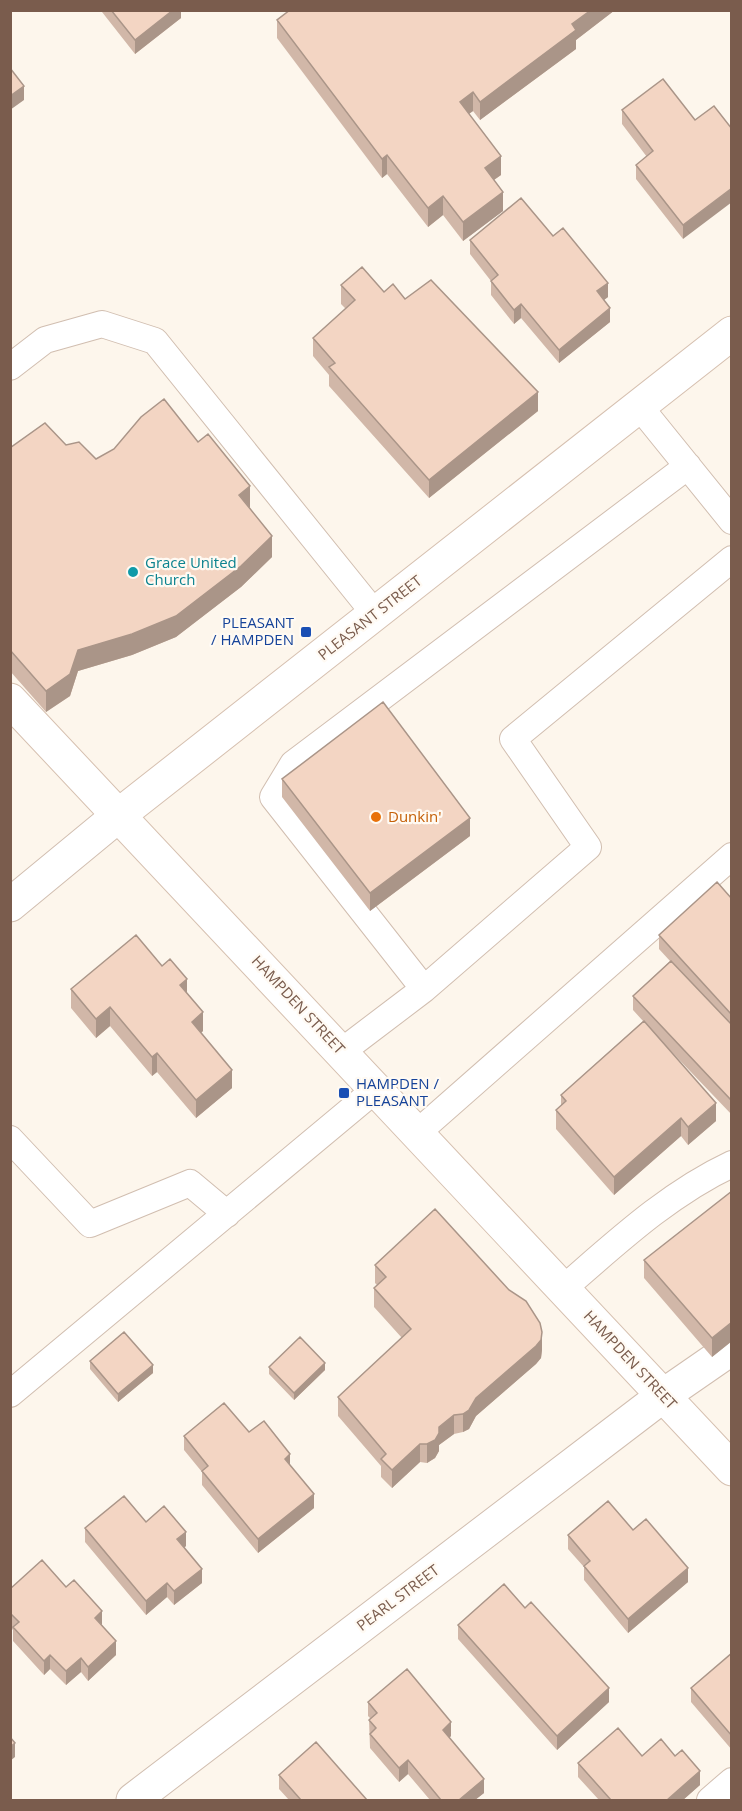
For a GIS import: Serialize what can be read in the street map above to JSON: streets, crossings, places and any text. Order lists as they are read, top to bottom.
{
  "streets": {
    "main road": ["PLEASANT STREET", "HAMPDEN STREET", "PEARL STREET"]
  },
  "crossings": [
    ["PLEASANT STREET", "HAMPDEN STREET"],
    ["HAMPDEN STREET", "PEARL STREET"]
  ],
  "places": {
    "other": ["Grace United Church", "Dunkin'"],
    "transit": ["PLEASANT / HAMPDEN", "HAMPDEN / PLEASANT"]
  }
}
